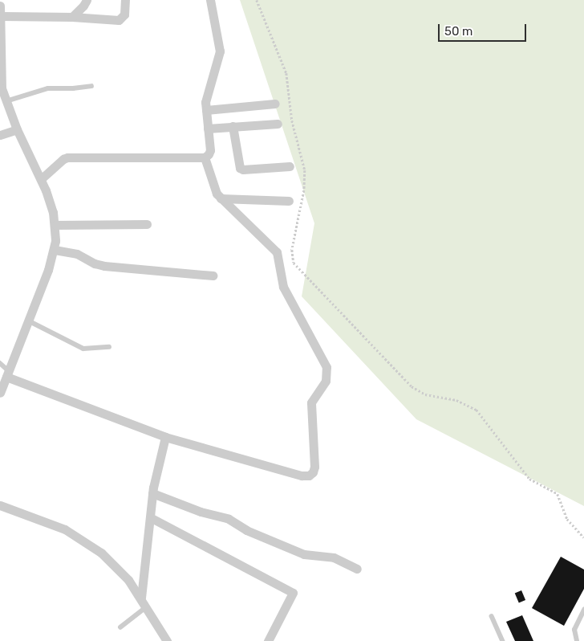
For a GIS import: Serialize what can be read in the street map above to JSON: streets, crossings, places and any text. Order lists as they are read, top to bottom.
{
  "scale_bar": "50 m"
}
